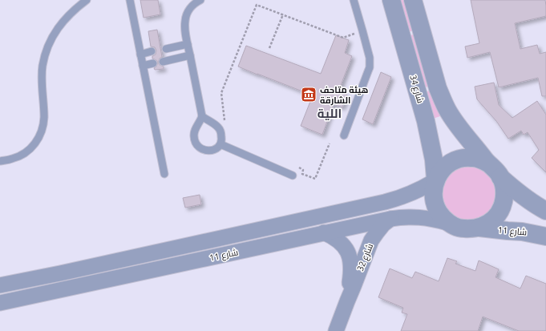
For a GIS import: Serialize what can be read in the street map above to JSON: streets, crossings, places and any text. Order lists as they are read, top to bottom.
{
  "streets": {
    "street": ["شارع 34", "شارع 11", "شارع 32"]
  },
  "crossings": [
    ["شارع 34", "شارع 11"],
    ["شارع 11", "شارع 32"]
  ],
  "districts": ["اللية"],
  "places": {
    "museum": ["هيئة متاحف الشارقة"]
  }
}
